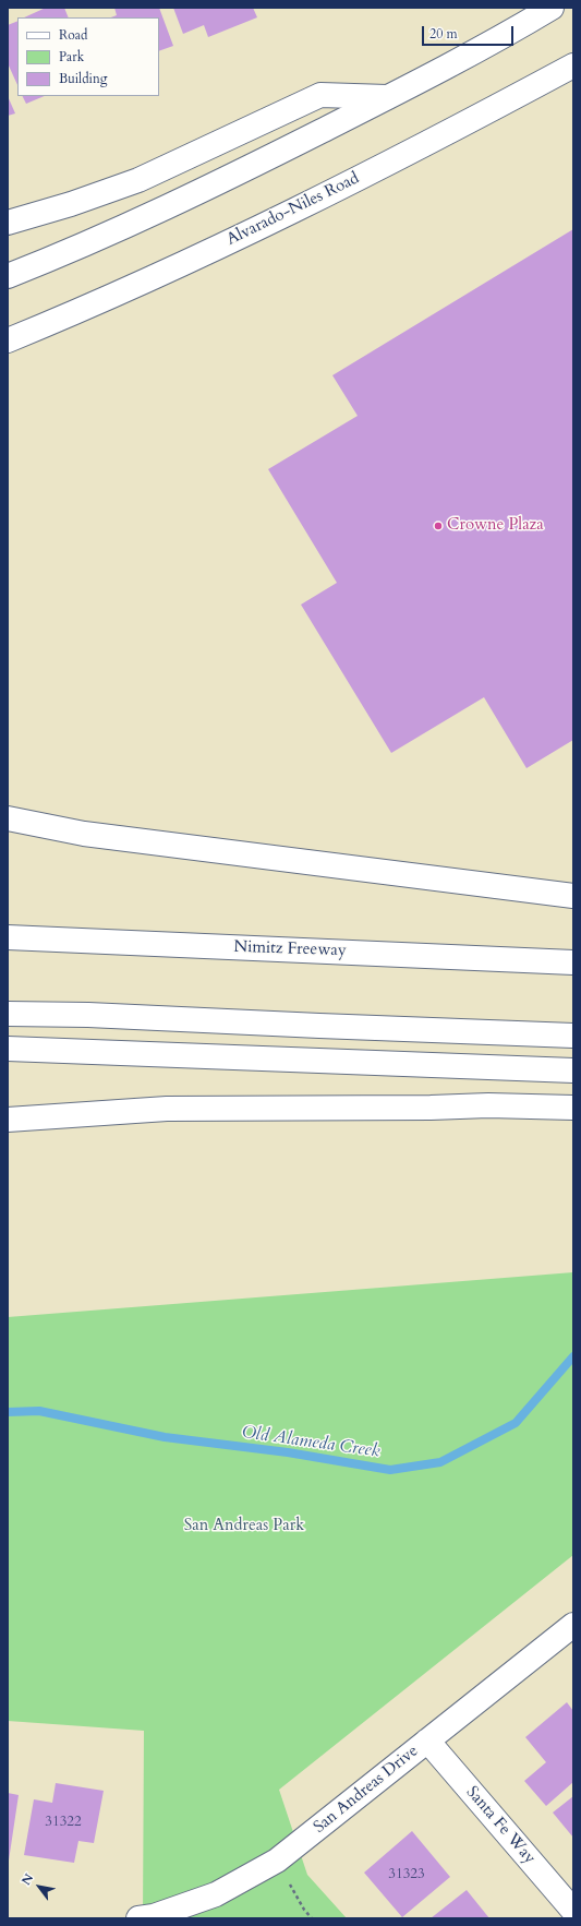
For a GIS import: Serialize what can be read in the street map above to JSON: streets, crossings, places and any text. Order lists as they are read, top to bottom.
{
  "streets": {
    "main road": [
      "Alvarado-Niles Road",
      "Nimitz Freeway",
      "San Andreas Drive",
      "Santa Fe Way"
    ]
  },
  "crossings": [
    ["San Andreas Drive", "Santa Fe Way"]
  ],
  "water": ["Old Alameda Creek"],
  "parks": ["San Andreas Park"],
  "places": ["Crowne Plaza"],
  "house_numbers": ["31322", "31323"],
  "legend": ["Road", "Park", "Building"],
  "scale_bar": "20 m",
  "north": "top left"
}
